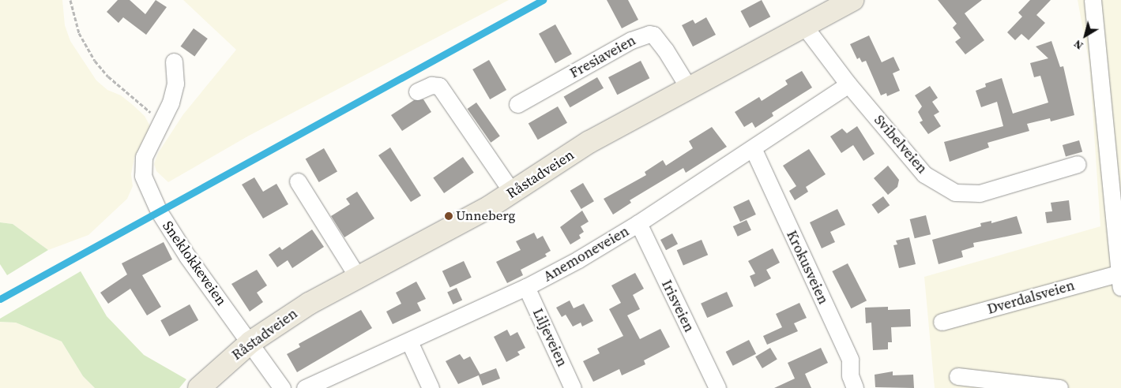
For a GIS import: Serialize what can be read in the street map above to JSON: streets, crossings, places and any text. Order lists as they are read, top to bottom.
{
  "streets": {
    "main road": ["Råstadveien"],
    "street": [
      "Fresiaveien",
      "Svibelveien",
      "Anemoneveien",
      "Sneklokkeveien",
      "Krokusveien",
      "Dverdalsveien",
      "Irisveien",
      "Liljeveien"
    ]
  },
  "crossings": [
    ["Fresiaveien", "Råstadveien"],
    ["Svibelveien", "Råstadveien"],
    ["Svibelveien", "Anemoneveien"],
    ["Råstadveien", "Sneklokkeveien"],
    ["Anemoneveien", "Krokusveien"],
    ["Anemoneveien", "Irisveien"],
    ["Anemoneveien", "Liljeveien"]
  ],
  "places": ["Unneberg"],
  "north": "bottom left"
}
